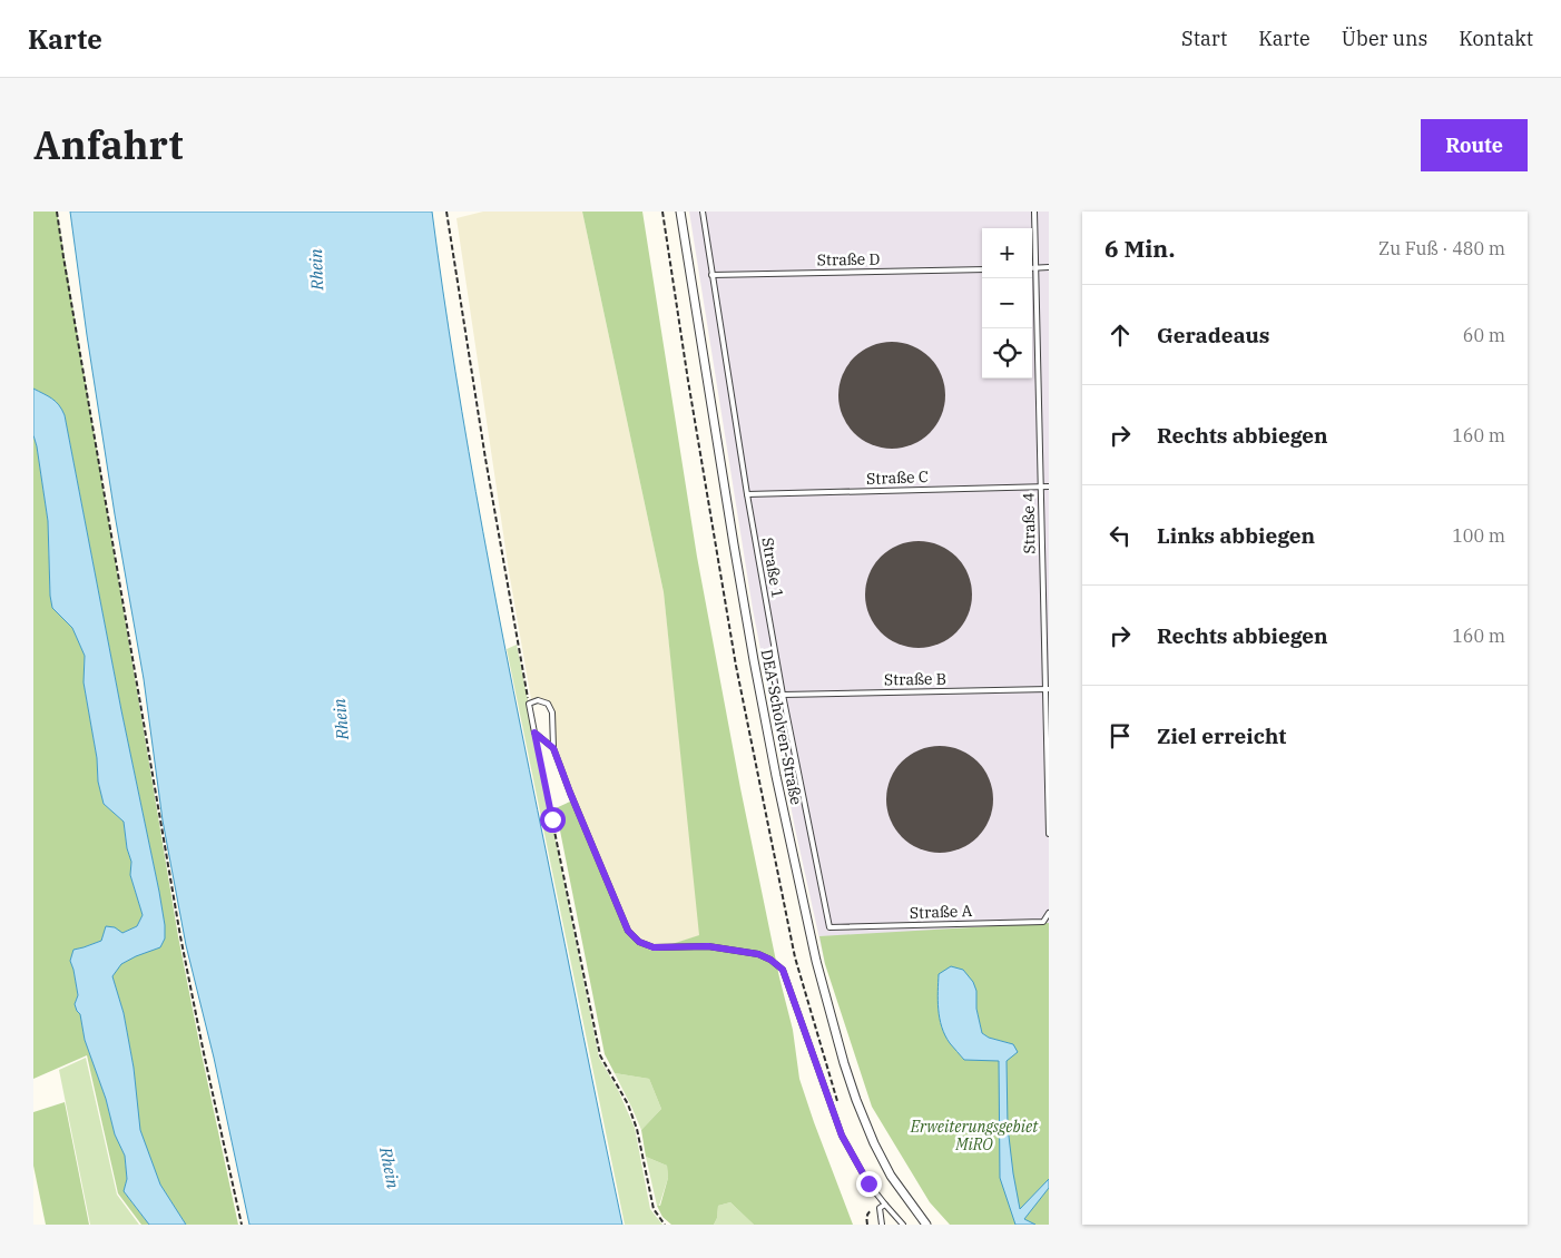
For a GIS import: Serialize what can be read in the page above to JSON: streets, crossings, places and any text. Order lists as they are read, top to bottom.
{
  "streets": {
    "street": ["DEA-Scholven-Straße"],
    "lane": [
      "Straße D",
      "Straße C",
      "Straße 4",
      "Straße 1",
      "Straße B",
      "Straße A"
    ]
  },
  "crossings": [
    ["Straße D", "Straße 1"],
    ["Straße C", "Straße 4"],
    ["Straße C", "Straße 1"],
    ["Straße 4", "Straße B"],
    ["Straße 1", "Straße B"],
    ["Straße 1", "Straße A"]
  ],
  "water": ["Rhein"],
  "parks": ["Erweiterungsgebiet MiRO"],
  "page": {
    "header": "Karte",
    "nav": [
      "Start",
      "Karte",
      "Über uns",
      "Kontakt"
    ],
    "title": "Anfahrt",
    "buttons": "Route",
    "heading": ["6 Min.", "Zu Fuß · 480 m"],
    "map_buttons": ["+", "−"],
    "list": [
      ["Geradeaus", "60 m"],
      ["Rechts abbiegen", "160 m"],
      ["Links abbiegen", "100 m"],
      ["Rechts abbiegen", "160 m"],
      "Ziel erreicht"
    ]
  }
}
